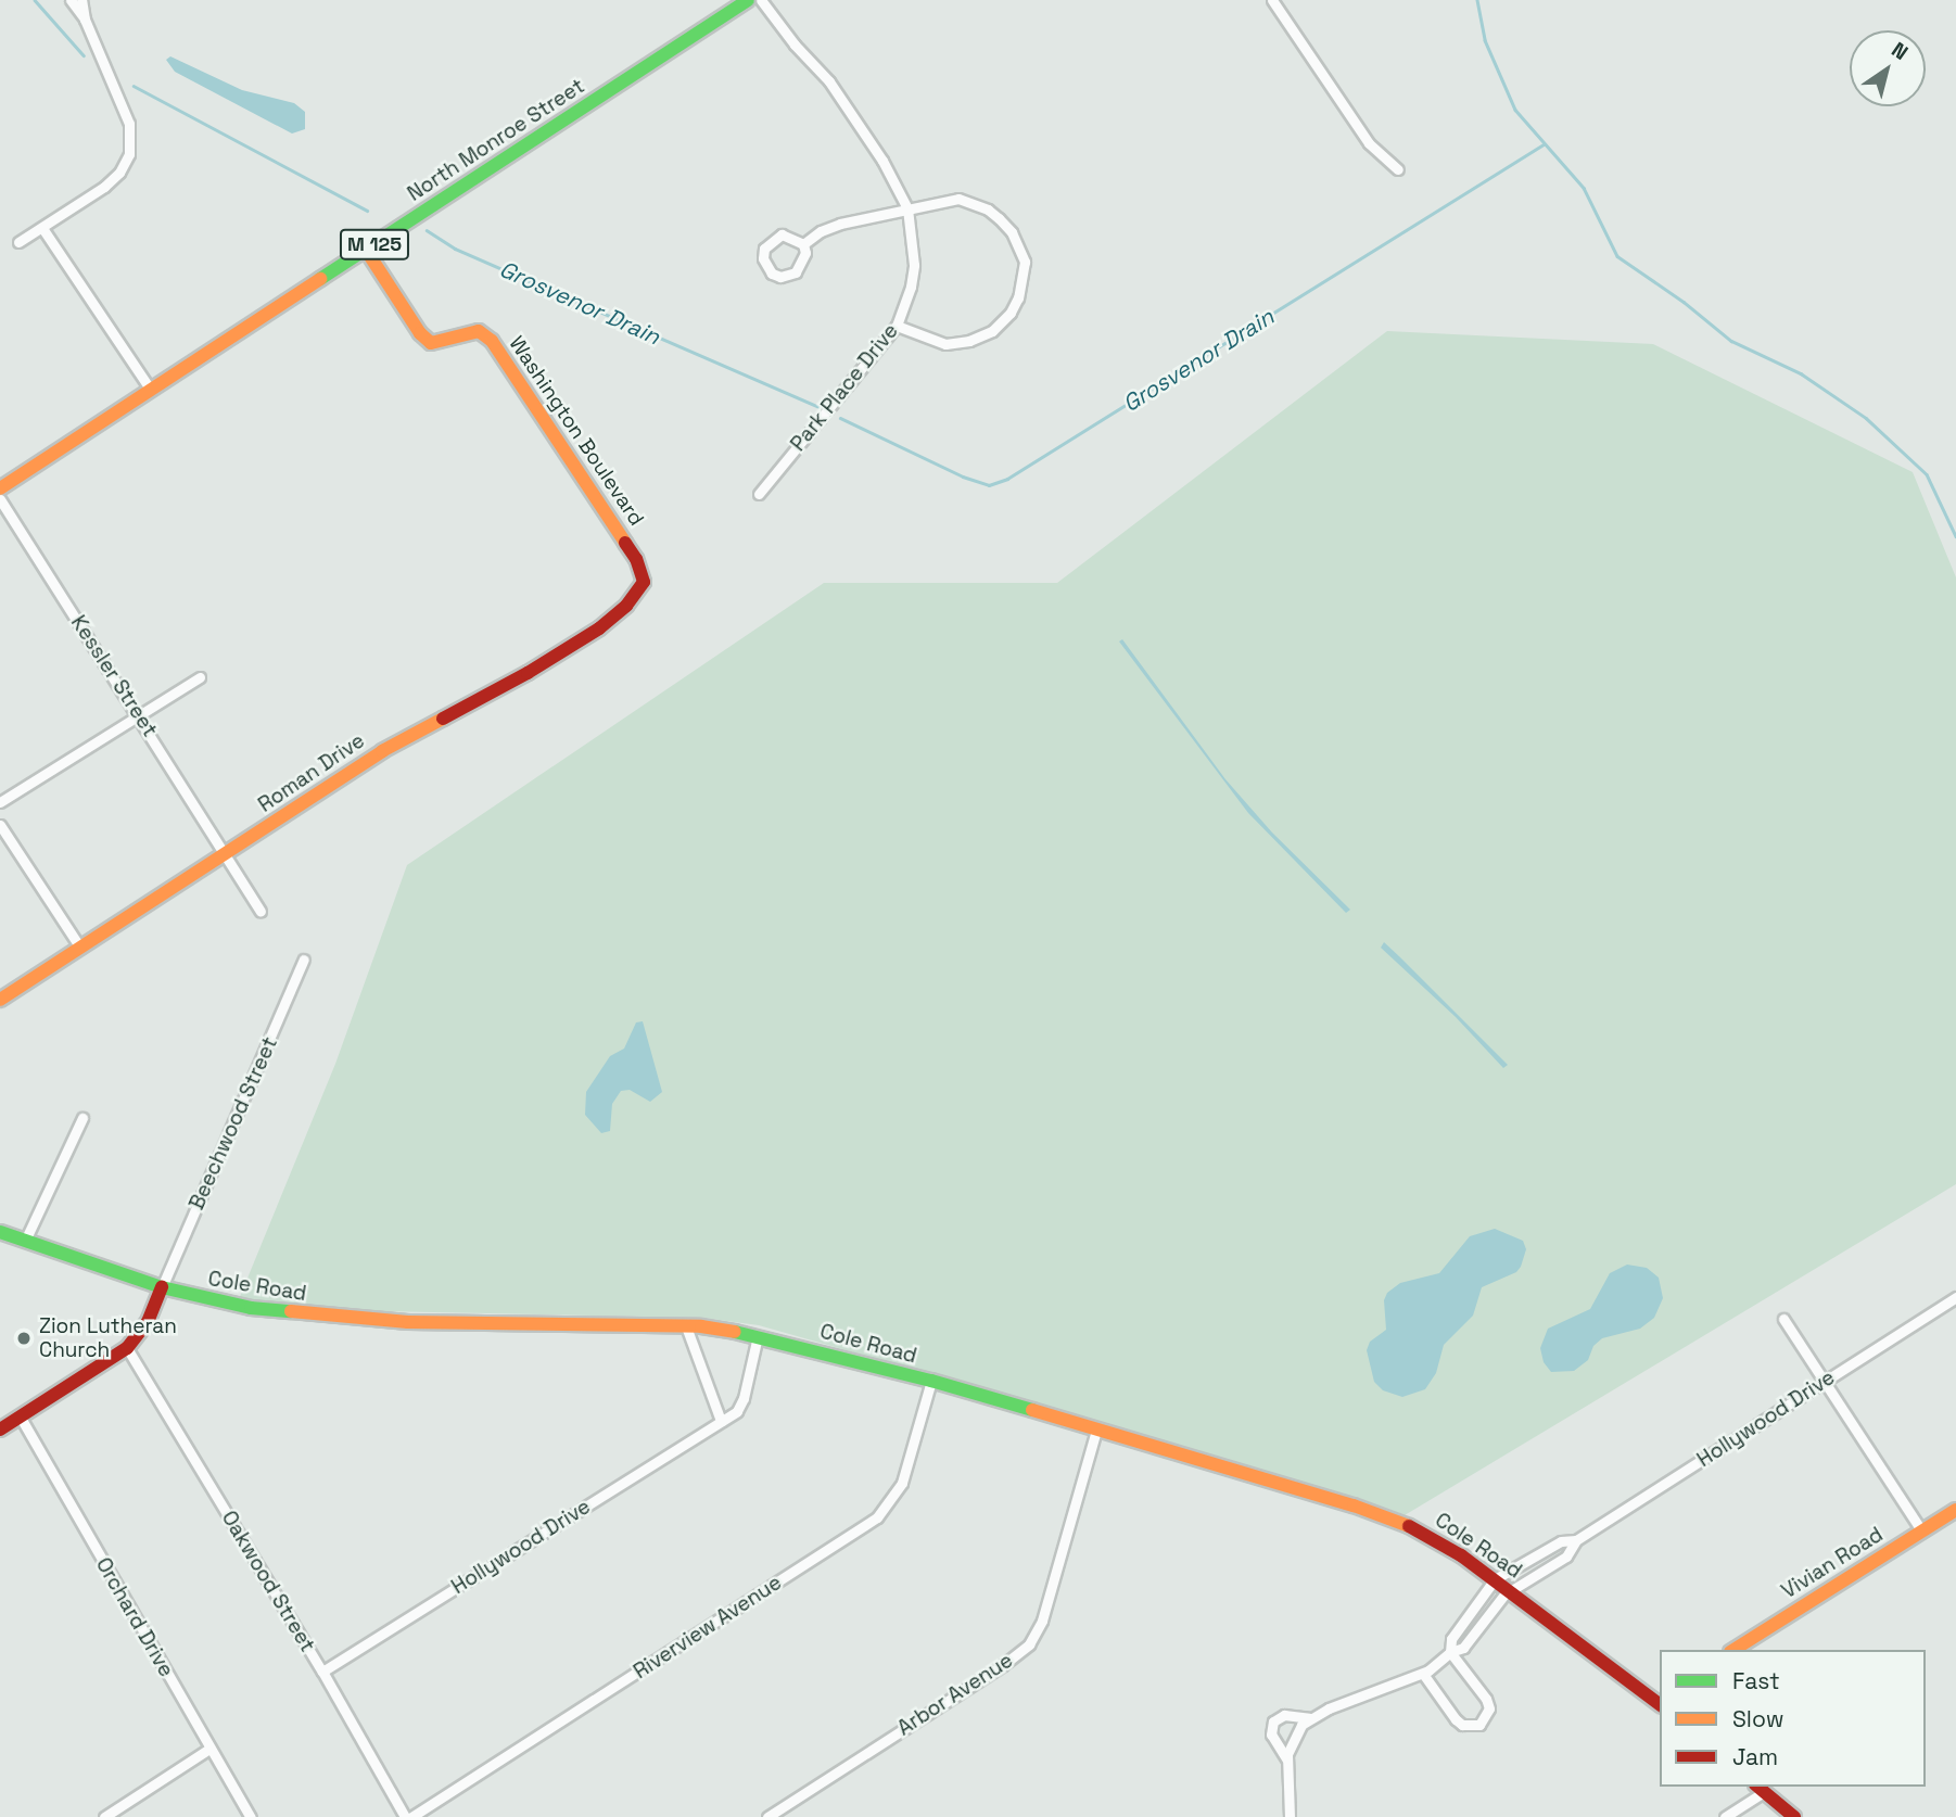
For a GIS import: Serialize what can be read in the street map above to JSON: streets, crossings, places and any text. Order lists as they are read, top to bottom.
{
  "streets": {
    "street": [
      "North Monroe Street",
      "M 125",
      "Park Place Drive",
      "Washington Boulevard",
      "Kessler Street",
      "Roman Drive",
      "Beechwood Street",
      "Cole Road",
      "Hollywood Drive",
      "Vivian Road",
      "Oakwood Street",
      "Orchard Drive",
      "Riverview Avenue",
      "Arbor Avenue"
    ]
  },
  "crossings": [
    ["North Monroe Street", "Washington Boulevard"],
    ["Washington Boulevard", "Roman Drive"],
    ["Kessler Street", "Roman Drive"],
    ["Beechwood Street", "Cole Road"],
    ["Cole Road", "Hollywood Drive"],
    ["Cole Road", "Riverview Avenue"],
    ["Cole Road", "Arbor Avenue"],
    ["Hollywood Drive", "Oakwood Street"]
  ],
  "water": ["Grosvenor Drain"],
  "places": ["Zion Lutheran Church"],
  "legend": ["Fast", "Slow", "Jam"],
  "north": "top right"
}
